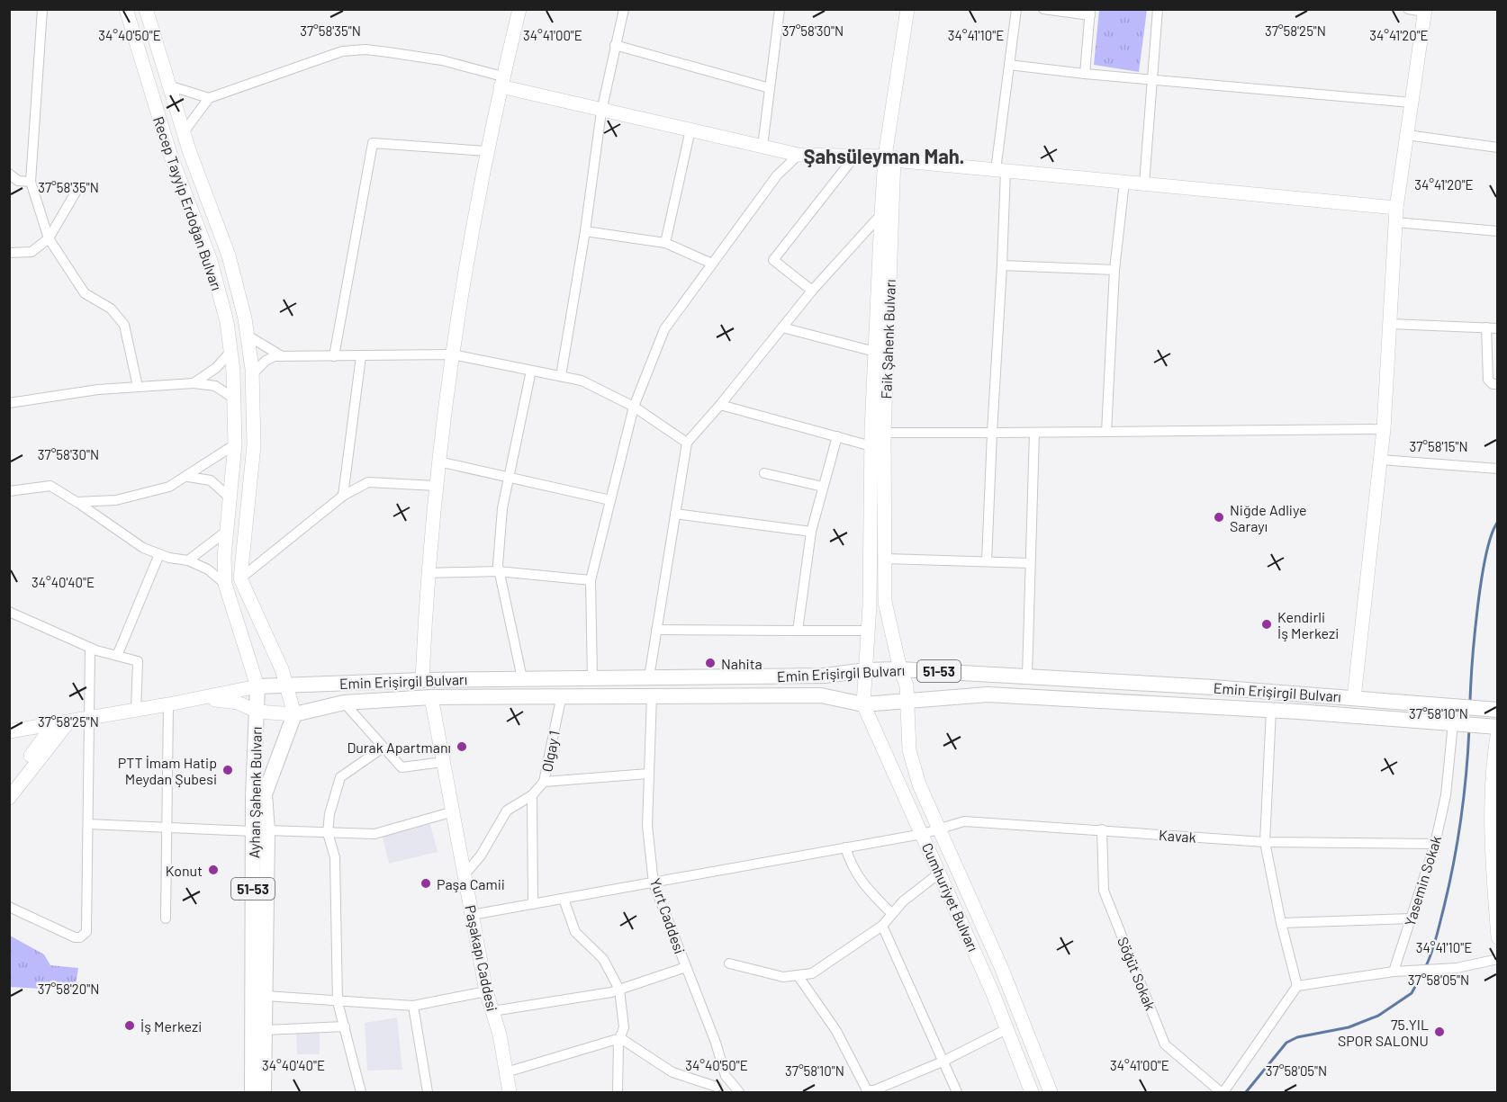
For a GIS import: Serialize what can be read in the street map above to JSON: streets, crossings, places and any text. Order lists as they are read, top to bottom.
{
  "streets": {
    "main road": [
      "Recep Tayyip Erdoğan Bulvarı",
      "Faik Şahenk Bulvarı",
      "51-53",
      "Emin Erişirgil Bulvarı",
      "Ayhan Şahenk Bulvarı",
      "Cumhuriyet Bulvarı",
      "Paşakapı Caddesi"
    ],
    "street": [
      "Olgay 1",
      "Kavak",
      "Yasemin Sokak",
      "Yurt Caddesi",
      "Söğüt Sokak"
    ]
  },
  "crossings": [
    ["Recep Tayyip Erdoğan Bulvarı", "Emin Erişirgil Bulvarı"],
    ["Recep Tayyip Erdoğan Bulvarı", "Ayhan Şahenk Bulvarı"],
    ["Faik Şahenk Bulvarı", "Emin Erişirgil Bulvarı"],
    ["Faik Şahenk Bulvarı", "Cumhuriyet Bulvarı"],
    ["51-53", "Emin Erişirgil Bulvarı"],
    ["51-53", "Yasemin Sokak"],
    ["Emin Erişirgil Bulvarı", "Olgay 1"],
    ["Emin Erişirgil Bulvarı", "Ayhan Şahenk Bulvarı"],
    ["Emin Erişirgil Bulvarı", "Yasemin Sokak"],
    ["Emin Erişirgil Bulvarı", "Cumhuriyet Bulvarı"],
    ["Emin Erişirgil Bulvarı", "Yurt Caddesi"],
    ["Emin Erişirgil Bulvarı", "Paşakapı Caddesi"],
    ["Olgay 1", "Paşakapı Caddesi"],
    ["Kavak", "Yasemin Sokak"],
    ["Kavak", "Cumhuriyet Bulvarı"],
    ["Kavak", "Yurt Caddesi"],
    ["Kavak", "Paşakapı Caddesi"],
    ["Kavak", "Söğüt Sokak"]
  ],
  "districts": ["Şahsüleyman Mah."],
  "places": [
    "Niğde Adliye Sarayı",
    "Kendirli İş Merkezi",
    "Nahita",
    "Durak Apartmanı",
    "PTT İmam Hatip Meydan Şubesi",
    "Konut",
    "Paşa Camii",
    "İş Merkezi",
    "75.YIL SPOR SALONU"
  ],
  "coordinates": [
    "37°58'30\"N",
    "37°58'25\"N",
    "37°58'35\"N",
    "34°41'20\"E",
    "34°40'50\"E",
    "34°41'00\"E",
    "34°41'10\"E",
    "37°58'15\"N",
    "34°40'40\"E",
    "37°58'10\"N",
    "37°58'05\"N",
    "37°58'20\"N"
  ]
}
